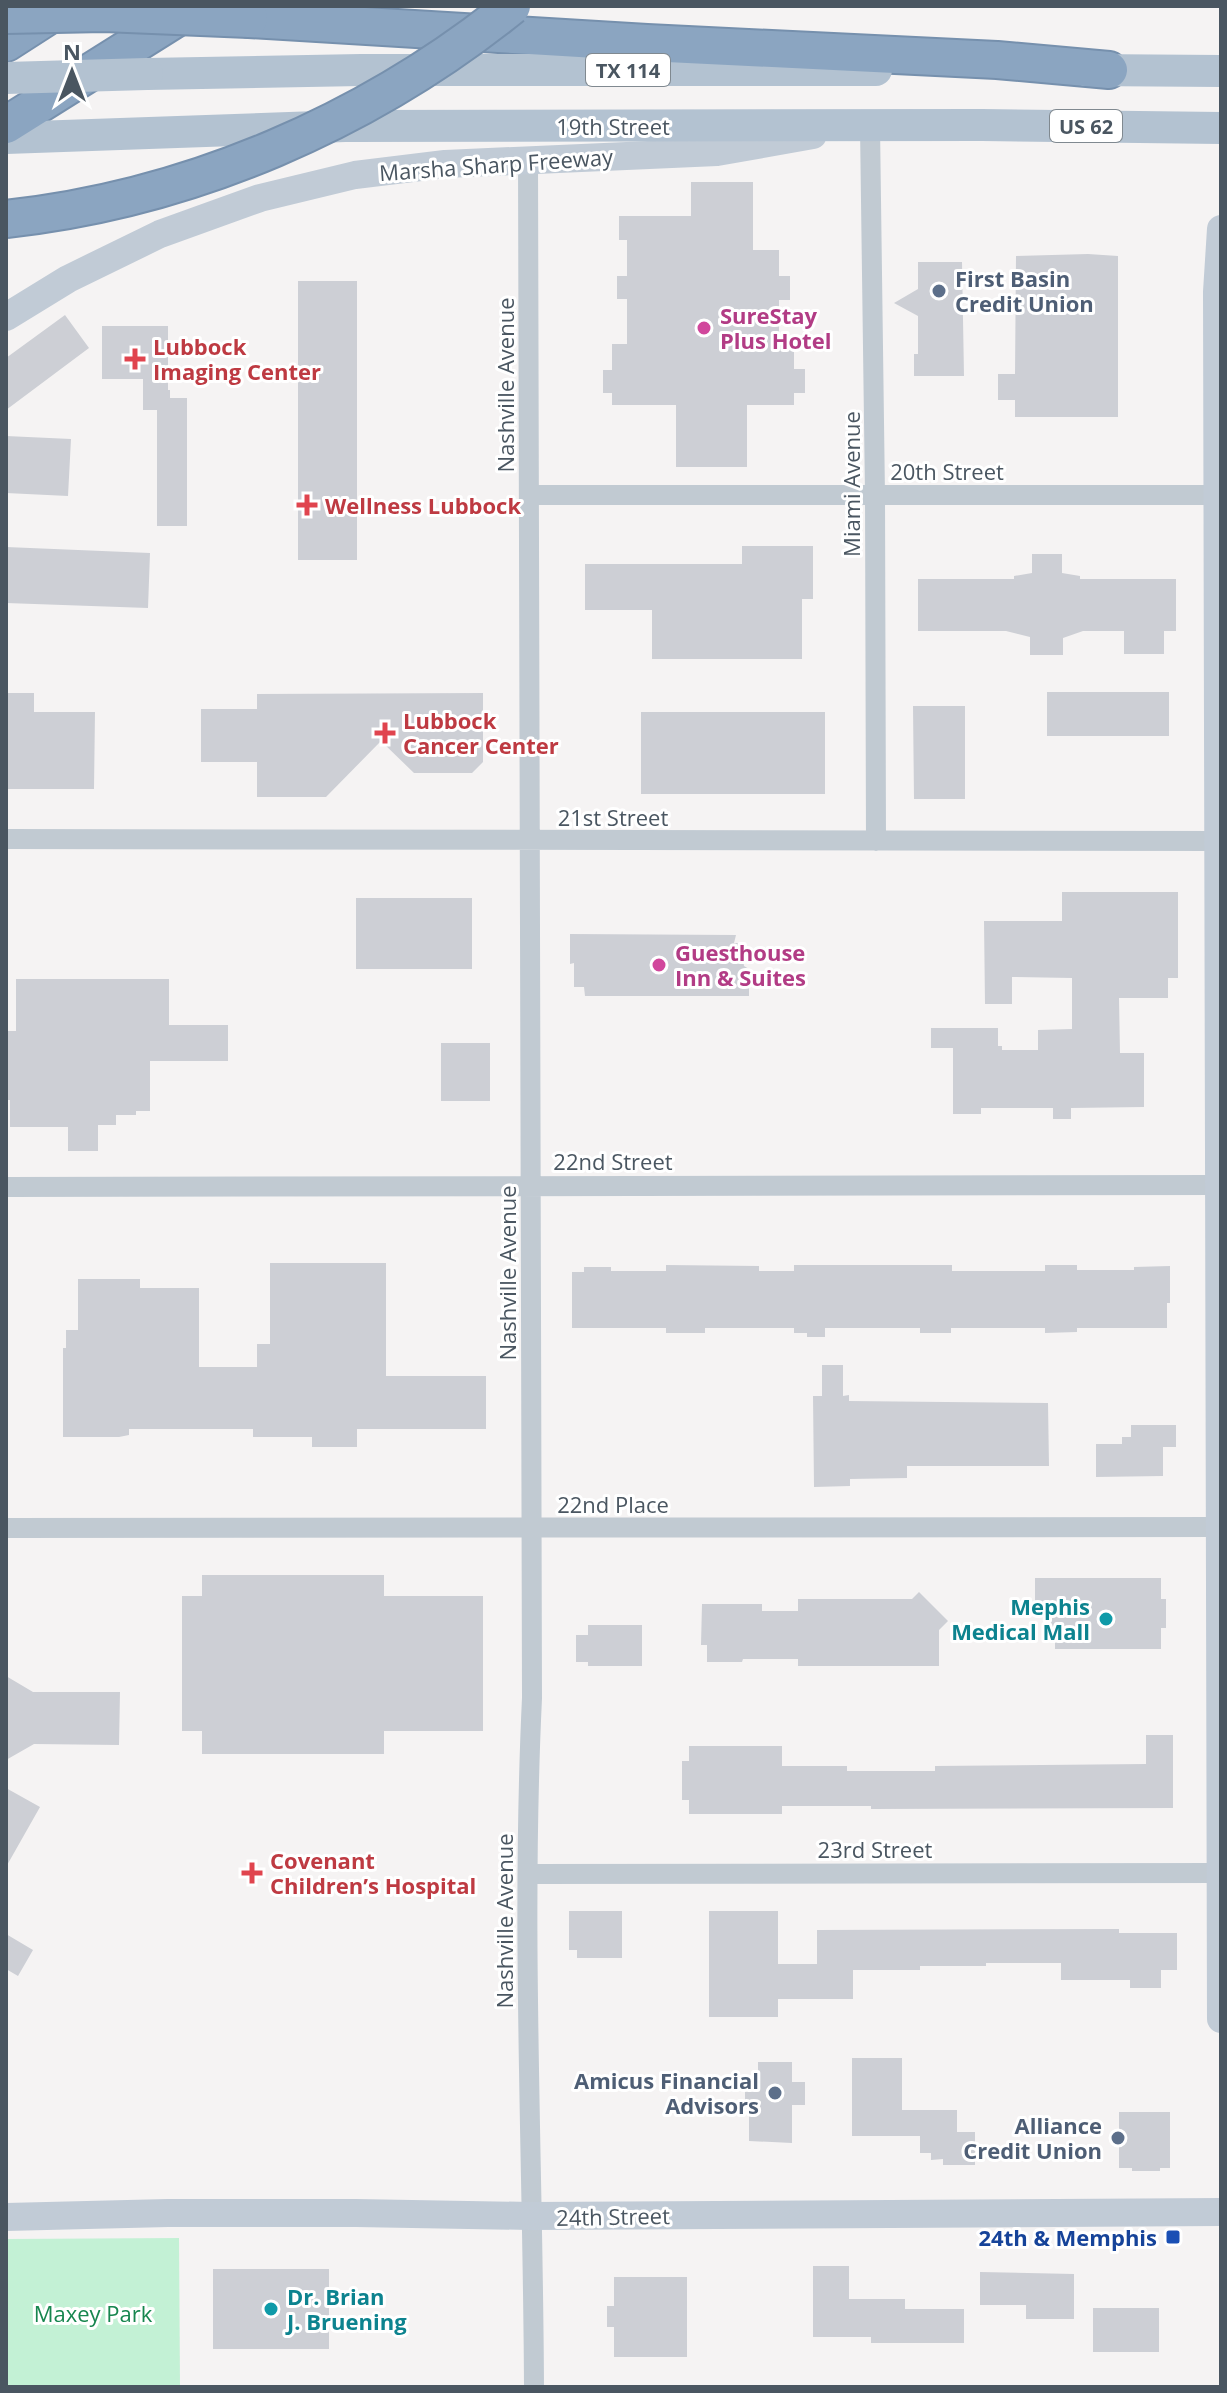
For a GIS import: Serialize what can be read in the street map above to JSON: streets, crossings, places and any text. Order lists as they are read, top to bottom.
{
  "streets": {
    "main road": ["TX 114", "19th Street", "US 62"],
    "street": [
      "Marsha Sharp Freeway",
      "Nashville Avenue",
      "20th Street",
      "Miami Avenue",
      "21st Street",
      "22nd Street",
      "22nd Place",
      "23rd Street",
      "24th Street"
    ]
  },
  "crossings": [
    ["19th Street", "Marsha Sharp Freeway"],
    ["19th Street", "Miami Avenue"],
    ["Marsha Sharp Freeway", "Nashville Avenue"],
    ["Marsha Sharp Freeway", "Miami Avenue"],
    ["Nashville Avenue", "20th Street"],
    ["Nashville Avenue", "21st Street"],
    ["Nashville Avenue", "22nd Street"],
    ["Nashville Avenue", "22nd Place"],
    ["Nashville Avenue", "23rd Street"],
    ["Nashville Avenue", "24th Street"],
    ["20th Street", "Miami Avenue"],
    ["Miami Avenue", "21st Street"]
  ],
  "parks": ["Maxey Park"],
  "places": {
    "other": [
      "First Basin Credit Union",
      "SureStay Plus Hotel",
      "Guesthouse Inn & Suites",
      "Mephis Medical Mall",
      "Amicus Financial Advisors",
      "Alliance Credit Union",
      "Dr. Brian J. Bruening"
    ],
    "health": [
      "Lubbock Imaging Center",
      "Wellness Lubbock",
      "Lubbock Cancer Center",
      "Covenant Children’s Hospital"
    ],
    "transit": ["24th & Memphis"]
  },
  "north": "top"
}
